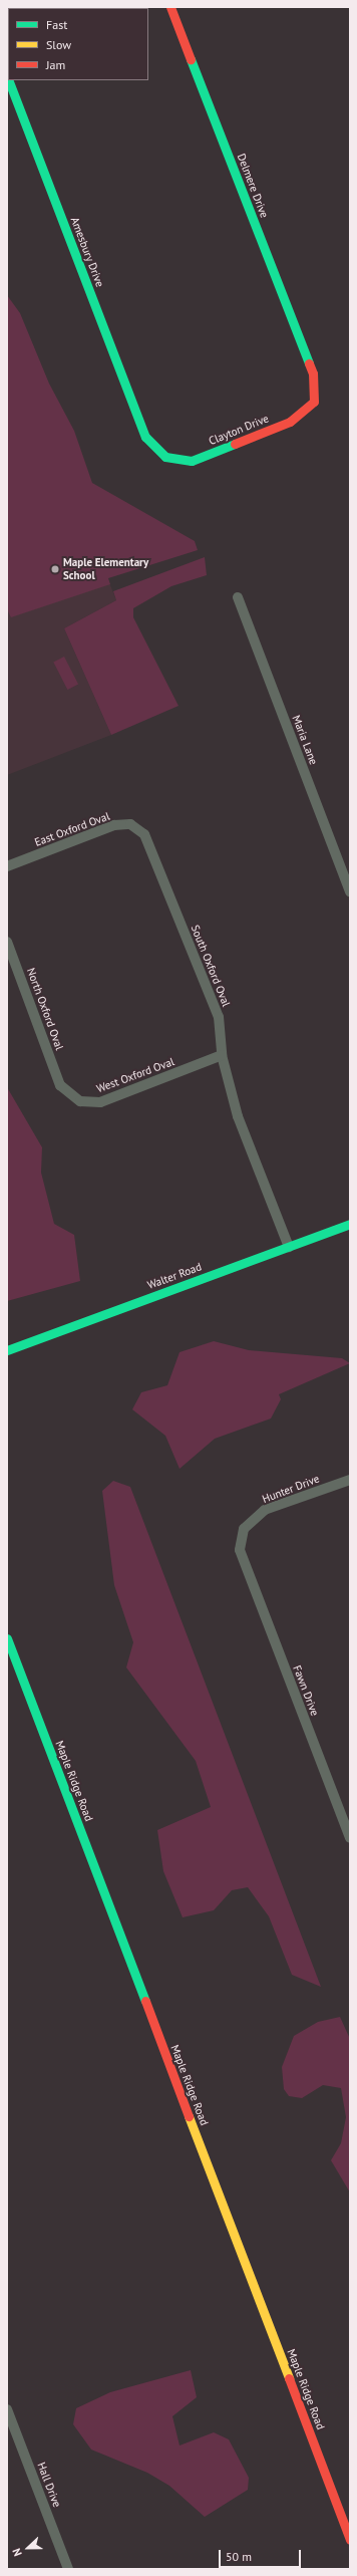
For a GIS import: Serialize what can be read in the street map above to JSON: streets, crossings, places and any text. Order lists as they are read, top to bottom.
{
  "streets": {
    "street": [
      "Delmere Drive",
      "Amesbury Drive",
      "Clayton Drive",
      "Maria Lane",
      "East Oxford Oval",
      "South Oxford Oval",
      "North Oxford Oval",
      "West Oxford Oval",
      "Walter Road",
      "Hunter Drive",
      "Fawn Drive",
      "Maple Ridge Road",
      "Hall Drive"
    ]
  },
  "crossings": [
    ["Delmere Drive", "Clayton Drive"],
    ["Amesbury Drive", "Clayton Drive"],
    ["East Oxford Oval", "South Oxford Oval"],
    ["South Oxford Oval", "West Oxford Oval"],
    ["South Oxford Oval", "Walter Road"],
    ["North Oxford Oval", "West Oxford Oval"],
    ["Hunter Drive", "Fawn Drive"]
  ],
  "places": ["Maple Elementary School"],
  "legend": ["Fast", "Slow", "Jam"],
  "scale_bar": "50 m",
  "north": "left"
}
